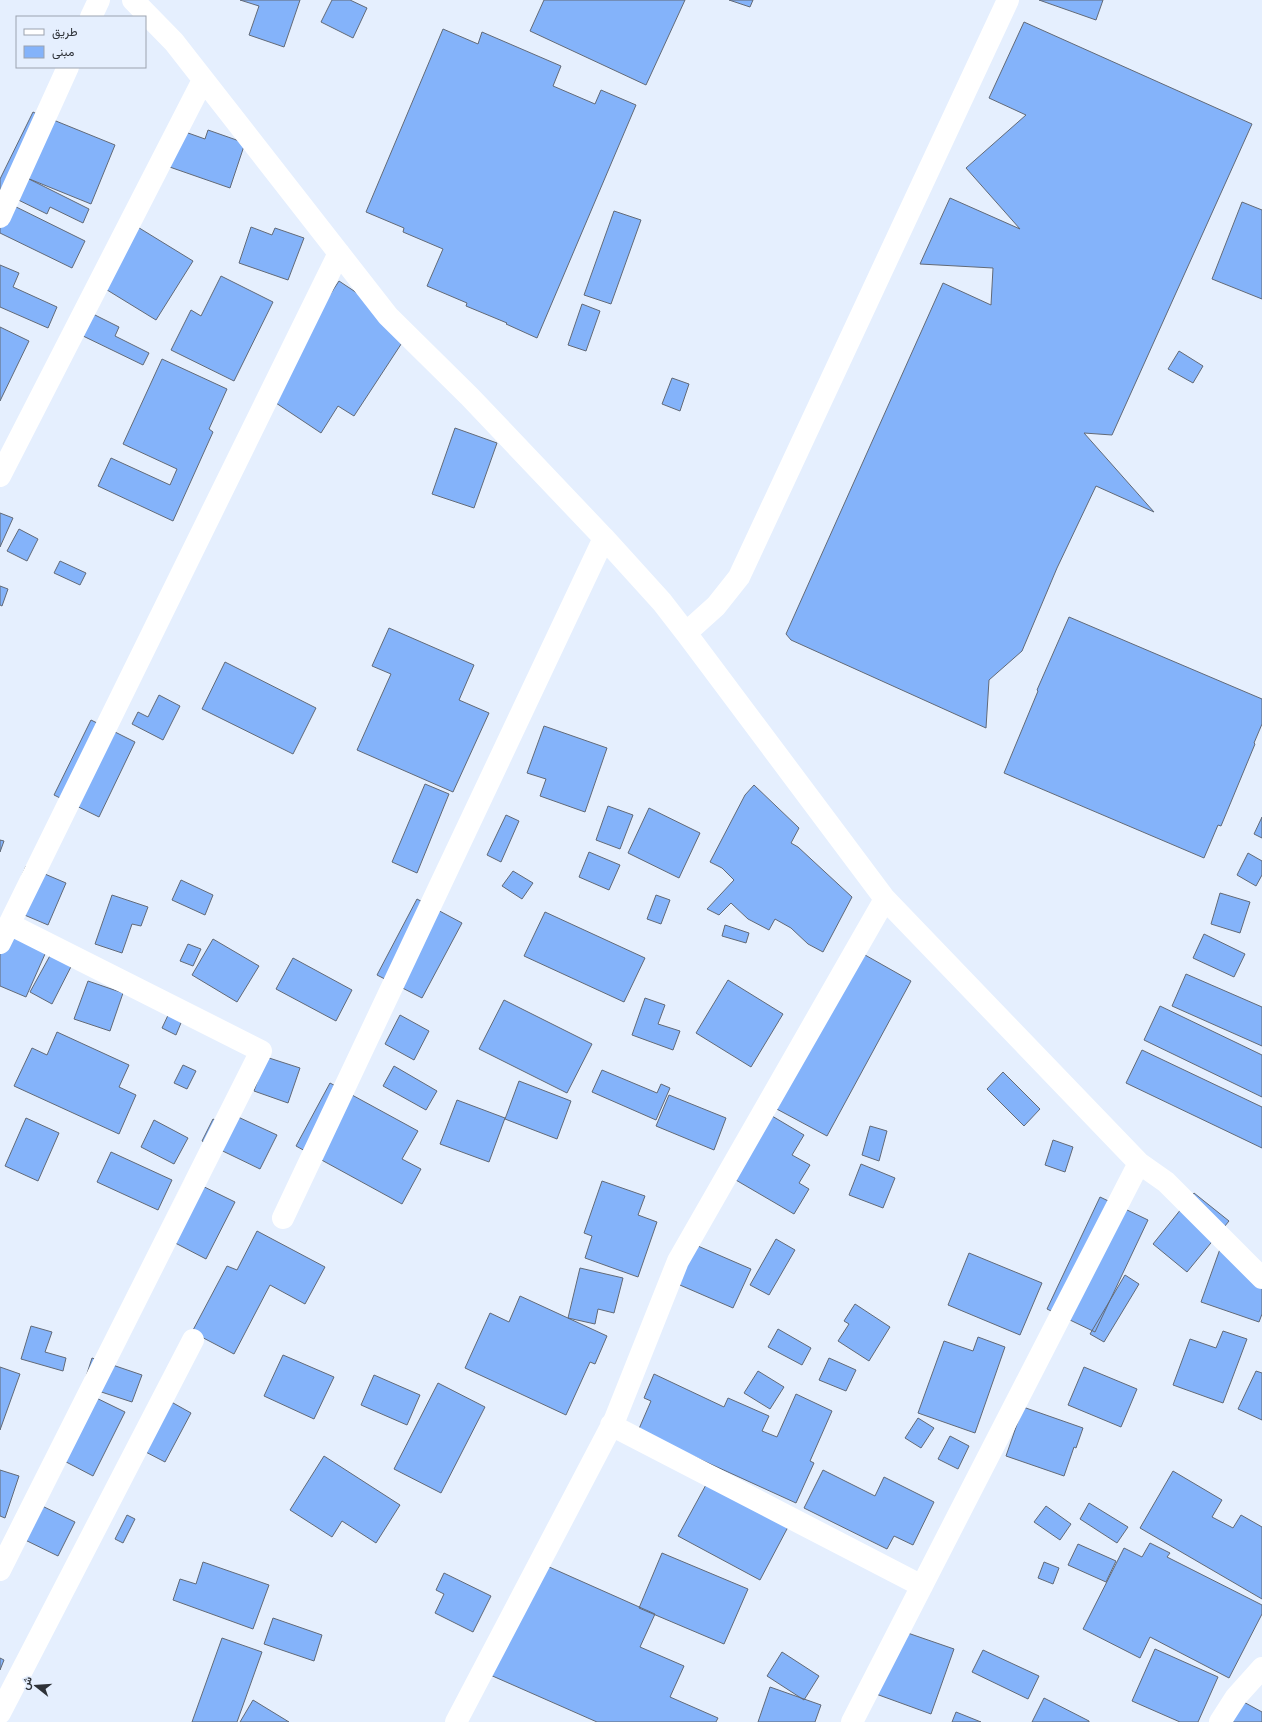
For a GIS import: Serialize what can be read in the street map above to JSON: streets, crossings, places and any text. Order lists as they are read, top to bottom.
{
  "legend": ["طريق", "مبنى"],
  "north": "left"
}
